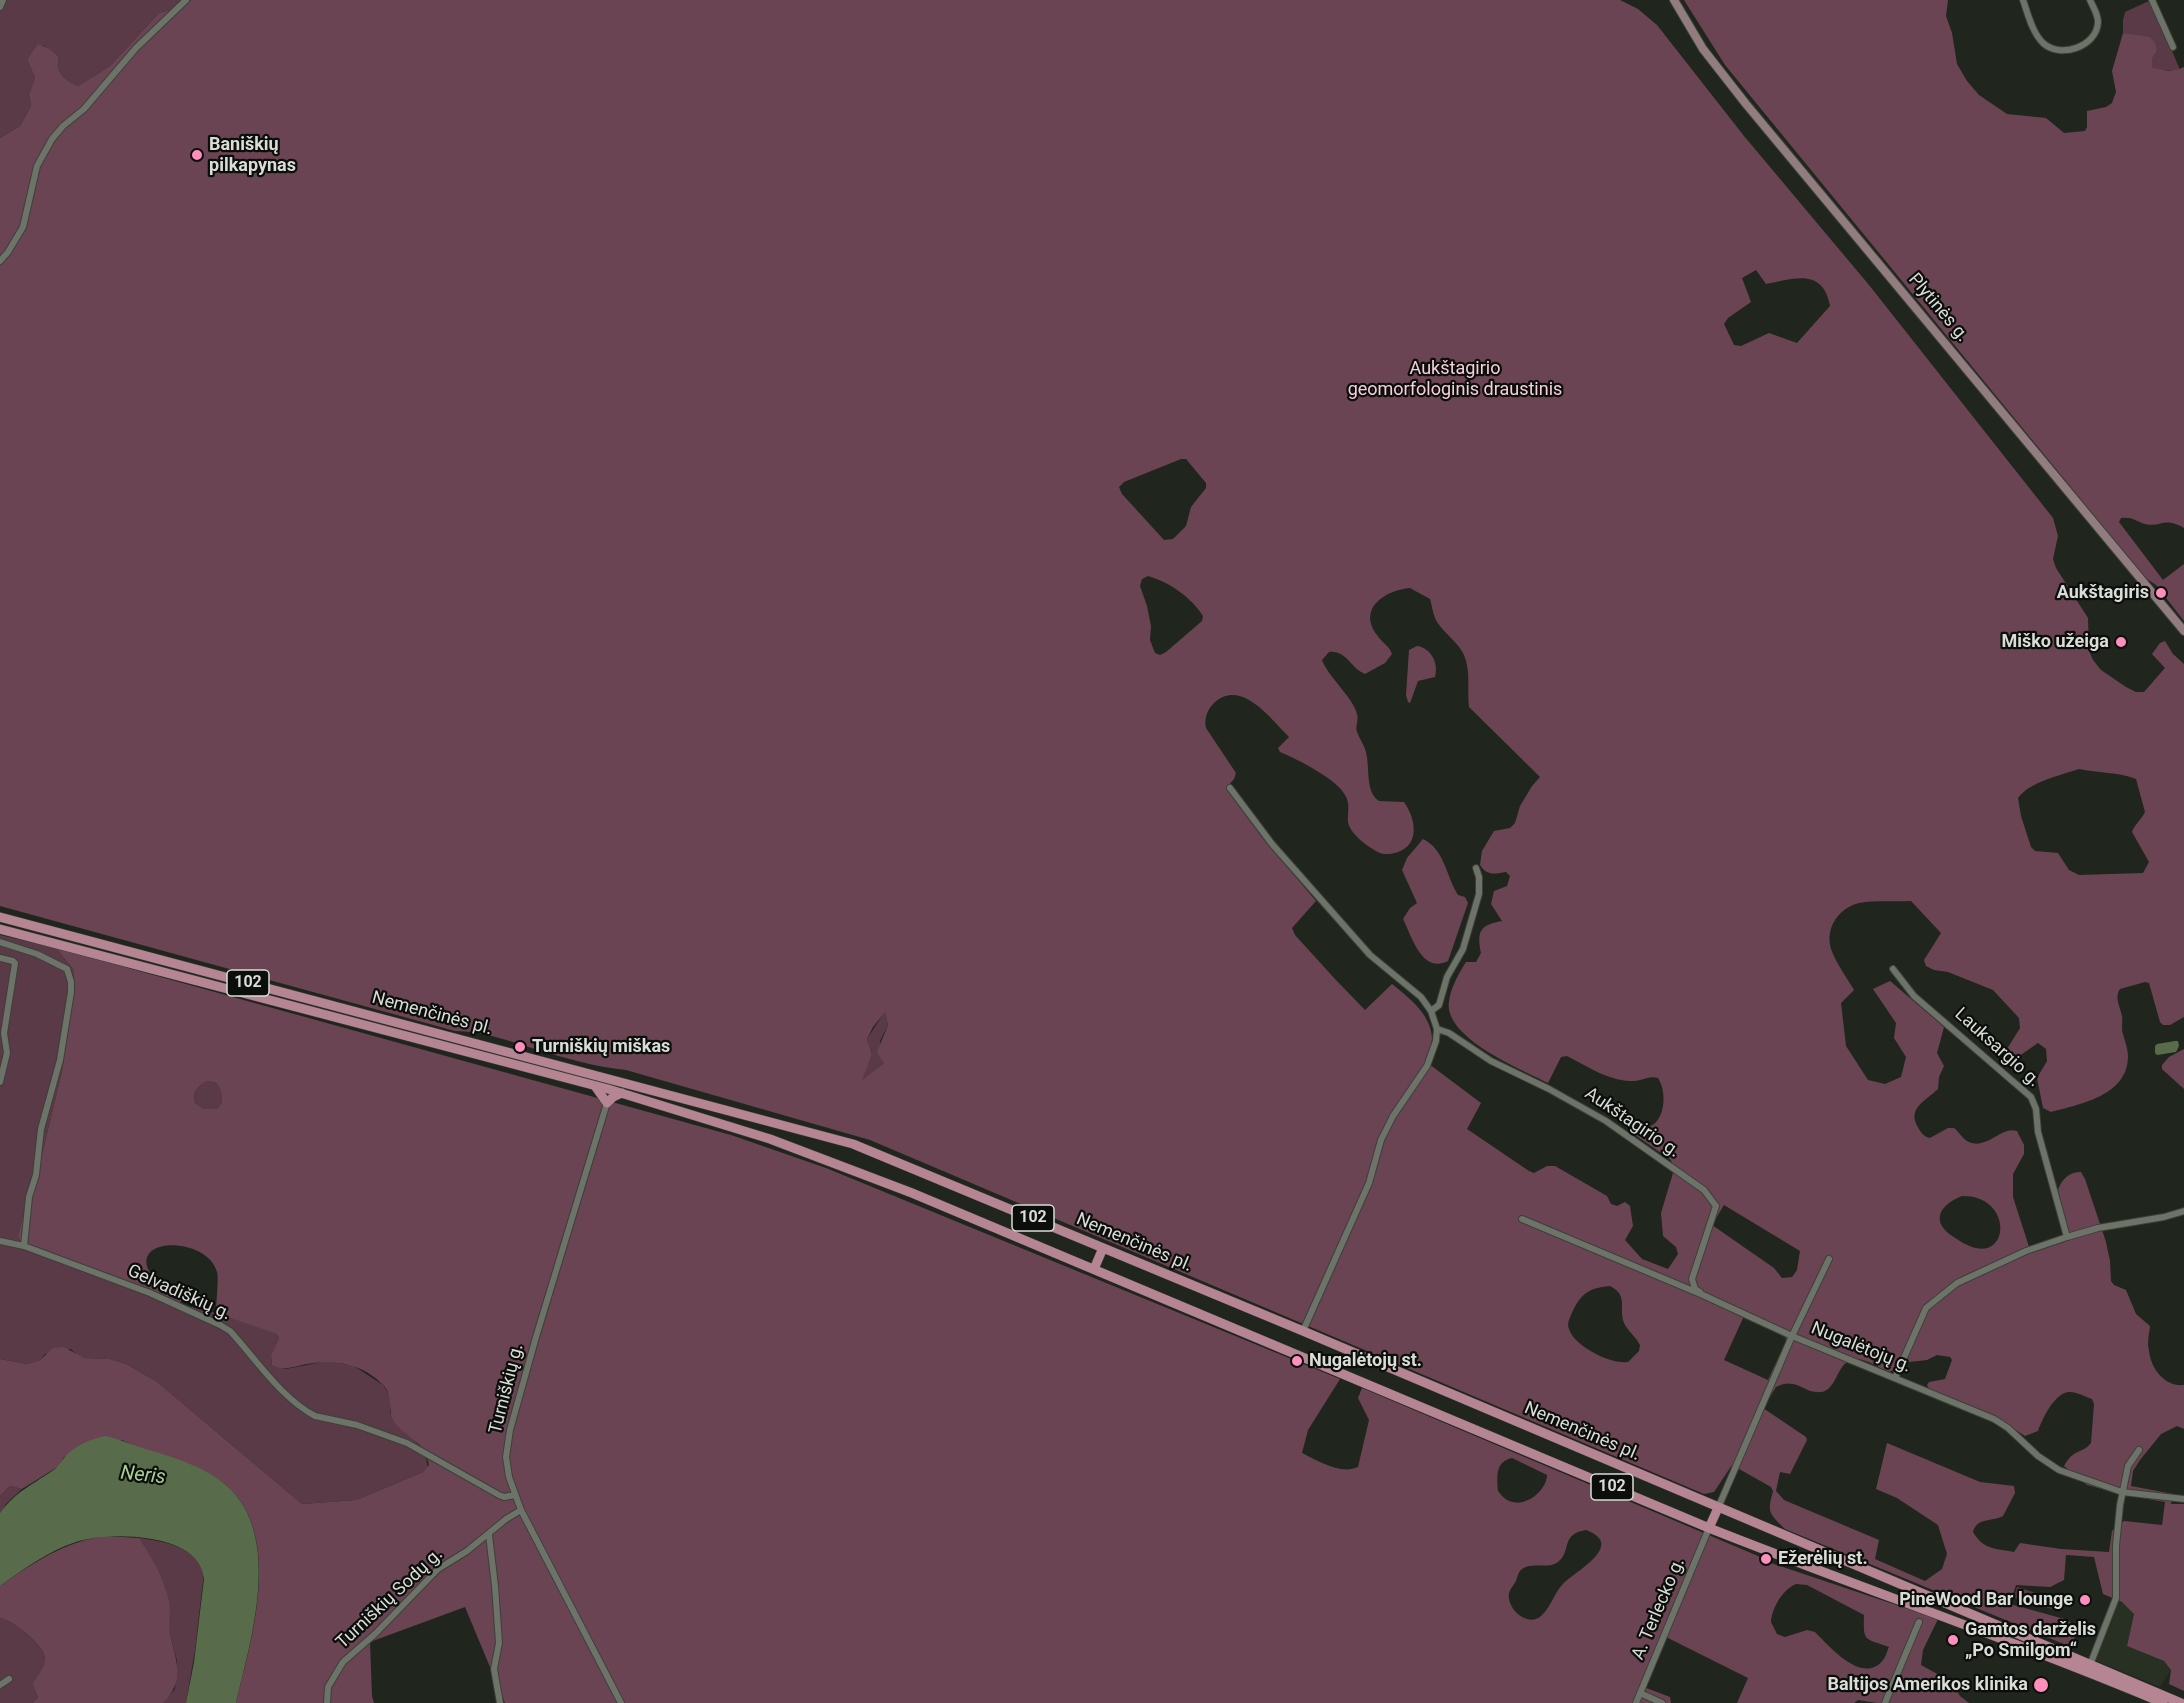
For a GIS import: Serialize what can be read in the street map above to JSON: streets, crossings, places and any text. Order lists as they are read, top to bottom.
{
  "streets": {
    "main road": ["Plytinės g.", "102", "Nemenčinės pl."],
    "street": [
      "Lauksargio g.",
      "Aukštagirio g.",
      "Gelvadiškių g.",
      "Nugalėtojų g.",
      "Turniškių g.",
      "Turniškių Sodų g.",
      "A. Terlecko g."
    ]
  },
  "crossings": [
    ["Nemenčinės pl.", "A. Terlecko g."],
    ["Aukštagirio g.", "Nugalėtojų g."],
    ["Gelvadiškių g.", "Turniškių g."],
    ["Turniškių g.", "Turniškių Sodų g."]
  ],
  "water": ["Neris"],
  "parks": ["Aukštagirio geomorfologinis draustinis"],
  "places": [
    "Baniškių pilkapynas",
    "Aukštagiris",
    "Miško užeiga",
    "Turniškių miškas",
    "Nugalėtojų st.",
    "Ežerėlių st.",
    "PineWood Bar lounge",
    "Gamtos darželis „Po Smilgom“",
    "Baltijos Amerikos klinika"
  ]
}
